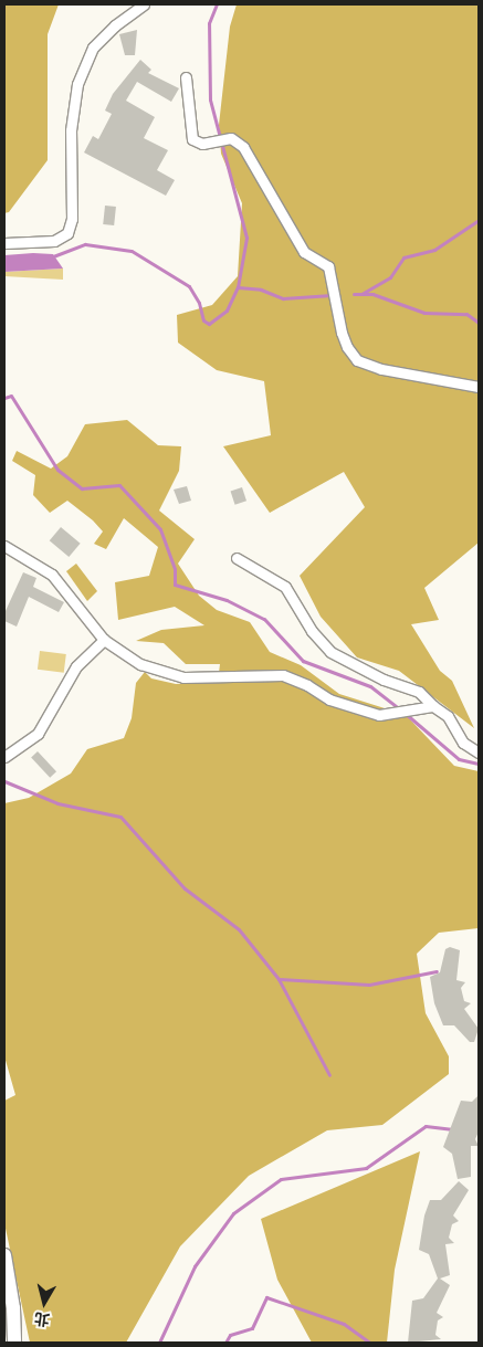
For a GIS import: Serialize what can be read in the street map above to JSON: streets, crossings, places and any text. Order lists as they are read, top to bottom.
{
  "north": "bottom"
}
